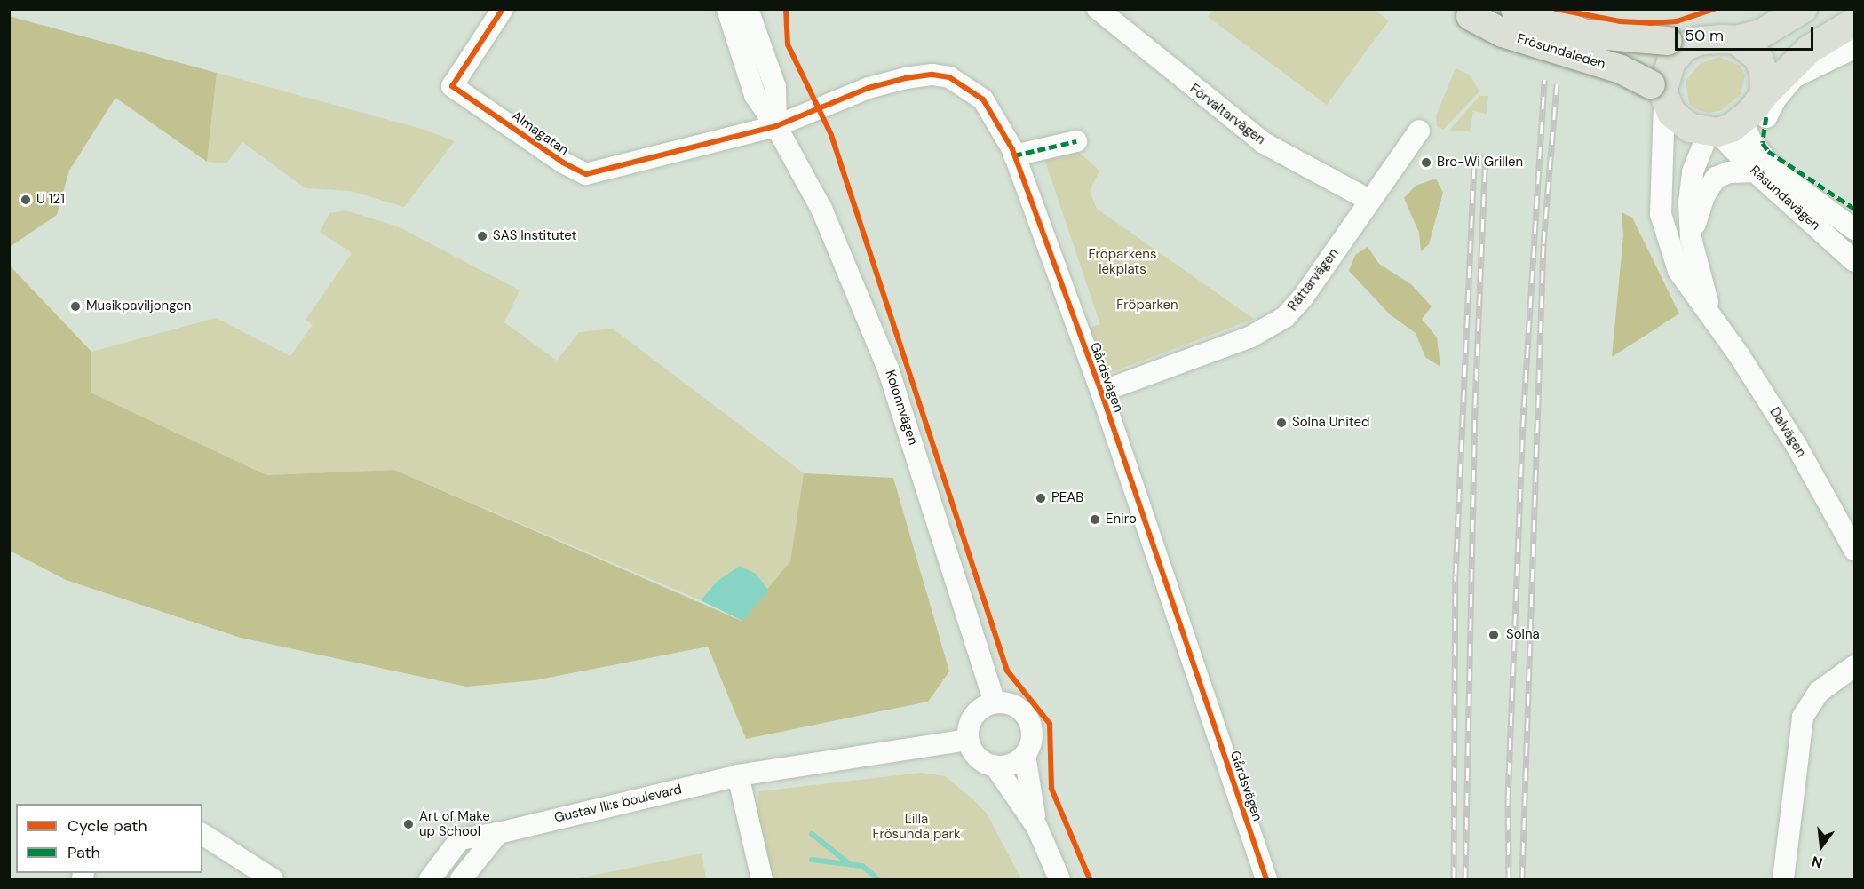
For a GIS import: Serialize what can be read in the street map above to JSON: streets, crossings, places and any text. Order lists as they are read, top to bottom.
{
  "streets": {
    "main road": ["Frösundaleden"],
    "street": [
      "Förvaltarvägen",
      "Almagatan",
      "Råsundavägen",
      "Rättarvägen",
      "Gårdsvägen",
      "Kolonnvägen",
      "Dalvägen",
      "Gustav III:s boulevard"
    ]
  },
  "crossings": [
    ["Frösundaleden", "Råsundavägen"],
    ["Frösundaleden", "Dalvägen"],
    ["Förvaltarvägen", "Rättarvägen"],
    ["Almagatan", "Gårdsvägen"],
    ["Almagatan", "Kolonnvägen"],
    ["Råsundavägen", "Dalvägen"],
    ["Rättarvägen", "Gårdsvägen"],
    ["Gårdsvägen", "Kolonnvägen"],
    ["Kolonnvägen", "Gustav III:s boulevard"]
  ],
  "parks": ["Fröparkens lekplats", "Fröparken", "Lilla Frösunda park"],
  "places": [
    "Bro-Wi Grillen",
    "U 121",
    "SAS Institutet",
    "Musikpaviljongen",
    "Solna United",
    "PEAB",
    "Eniro",
    "Solna",
    "Art of Make up School"
  ],
  "legend": ["Cycle path", "Path"],
  "scale_bar": "50 m",
  "north": "bottom"
}
